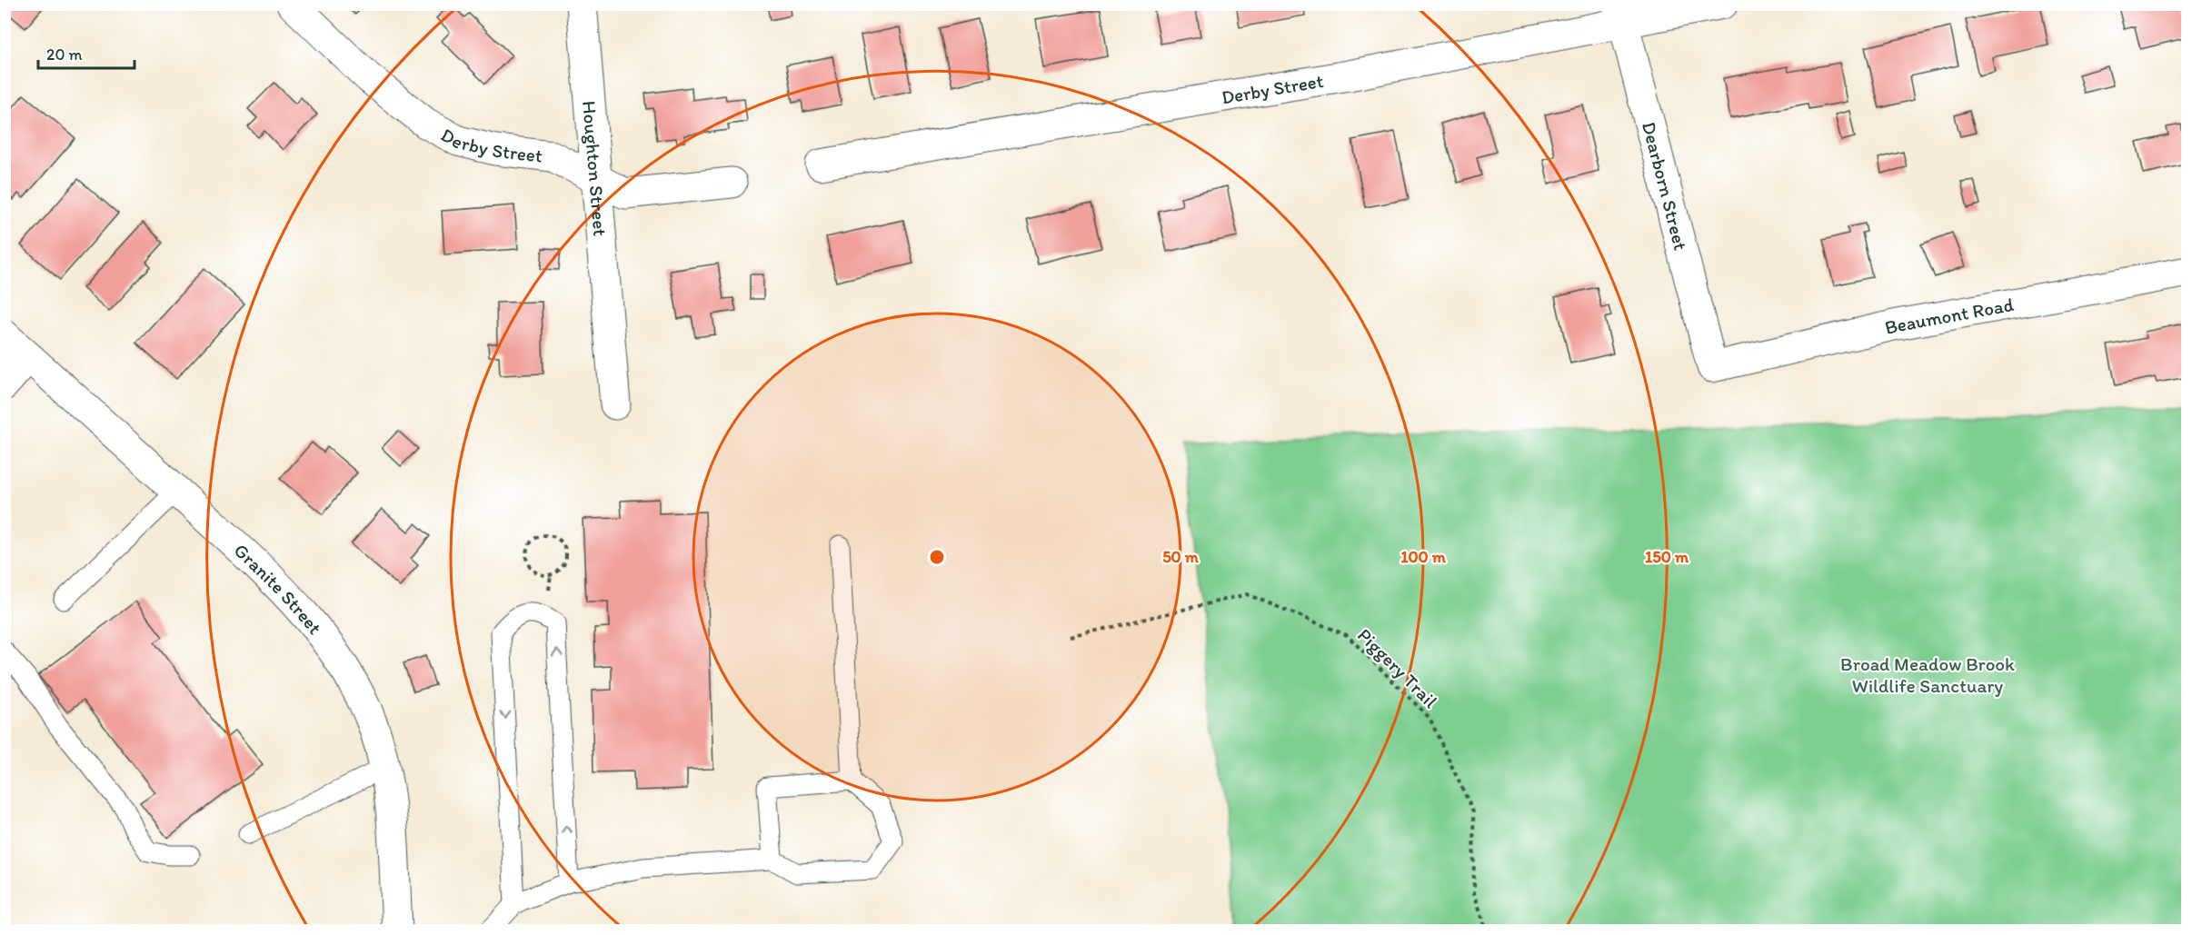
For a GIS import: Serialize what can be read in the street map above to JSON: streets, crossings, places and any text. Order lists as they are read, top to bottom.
{
  "streets": {
    "street": [
      "Derby Street",
      "Houghton Street",
      "Dearborn Street",
      "Beaumont Road",
      "Granite Street"
    ],
    "path": ["Piggery Trail"]
  },
  "crossings": [
    ["Derby Street", "Houghton Street"],
    ["Derby Street", "Dearborn Street"],
    ["Dearborn Street", "Beaumont Road"]
  ],
  "parks": ["Broad Meadow Brook Wildlife Sanctuary"],
  "scale_bar": "20 m",
  "rings": ["50 m", "100 m", "150 m"]
}
